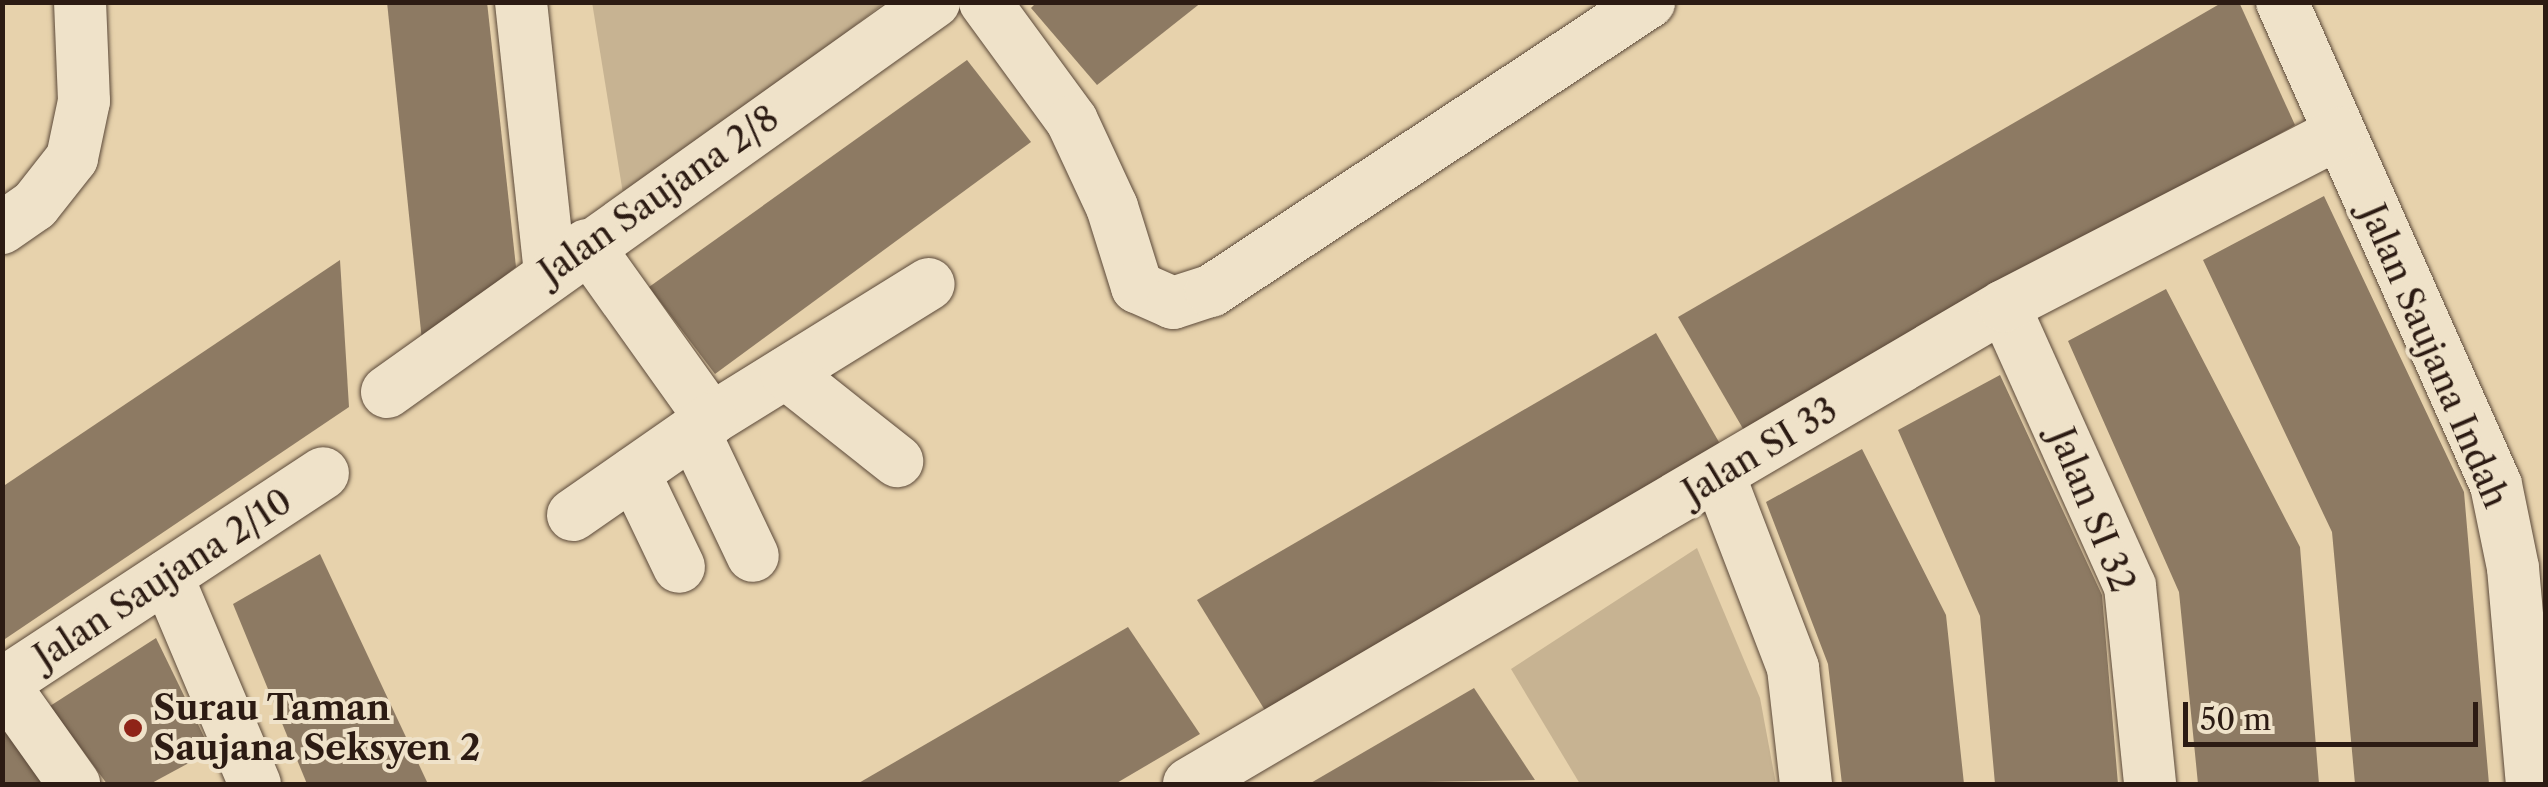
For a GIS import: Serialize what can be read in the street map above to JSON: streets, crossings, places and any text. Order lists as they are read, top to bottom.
{
  "streets": {
    "street": [
      "Jalan Saujana 2/8",
      "Jalan Saujana Indah",
      "Jalan SI 33",
      "Jalan SI 32",
      "Jalan Saujana 2/10"
    ]
  },
  "crossings": [
    ["Jalan Saujana Indah", "Jalan SI 33"],
    ["Jalan SI 33", "Jalan SI 32"]
  ],
  "places": ["Surau Taman Saujana Seksyen 2"],
  "scale_bar": "50 m"
}
